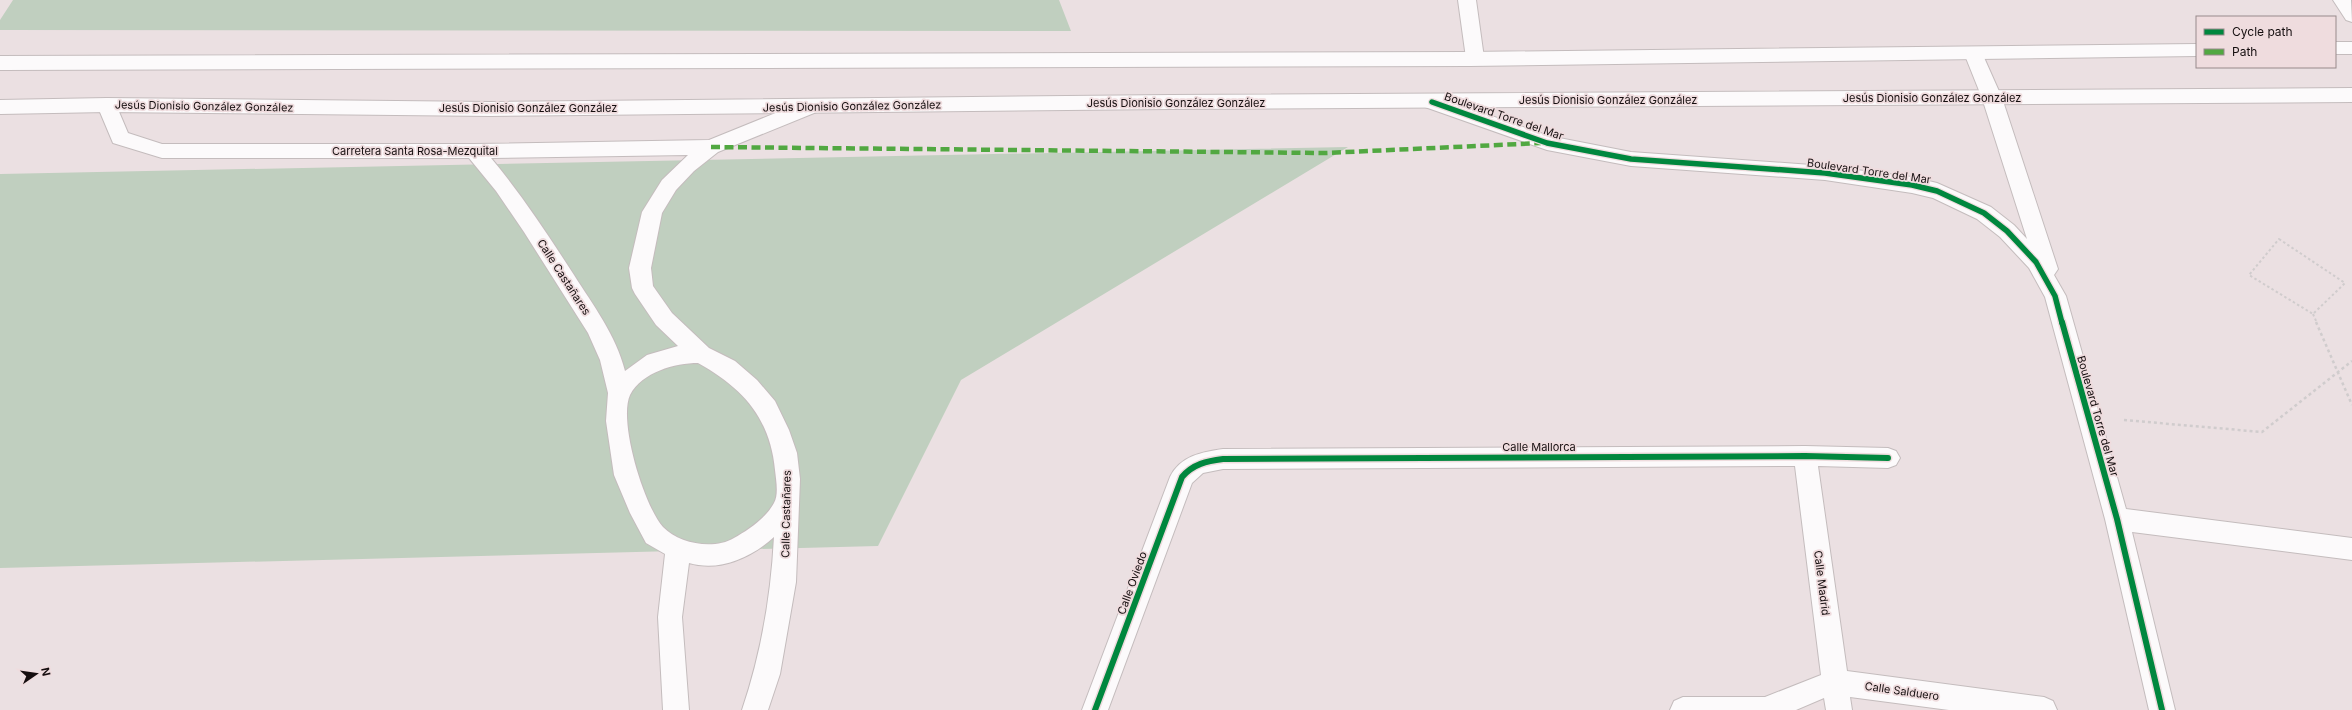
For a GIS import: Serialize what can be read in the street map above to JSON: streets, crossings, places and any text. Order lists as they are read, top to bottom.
{
  "streets": {
    "street": [
      "Jesús Dionisio González González",
      "Boulevard Torre del Mar",
      "Carretera Santa Rosa-Mezquital",
      "Calle Castañares",
      "Calle Mallorca",
      "Calle Oviedo",
      "Calle Madrid",
      "Calle Salduero"
    ]
  },
  "crossings": [
    ["Jesús Dionisio González González", "Boulevard Torre del Mar"],
    ["Jesús Dionisio González González", "Carretera Santa Rosa-Mezquital"],
    ["Jesús Dionisio González González", "Calle Castañares"],
    ["Carretera Santa Rosa-Mezquital", "Calle Castañares"],
    ["Calle Mallorca", "Calle Oviedo"],
    ["Calle Mallorca", "Calle Madrid"],
    ["Calle Madrid", "Calle Salduero"]
  ],
  "legend": ["Cycle path", "Path"],
  "north": "right"
}
